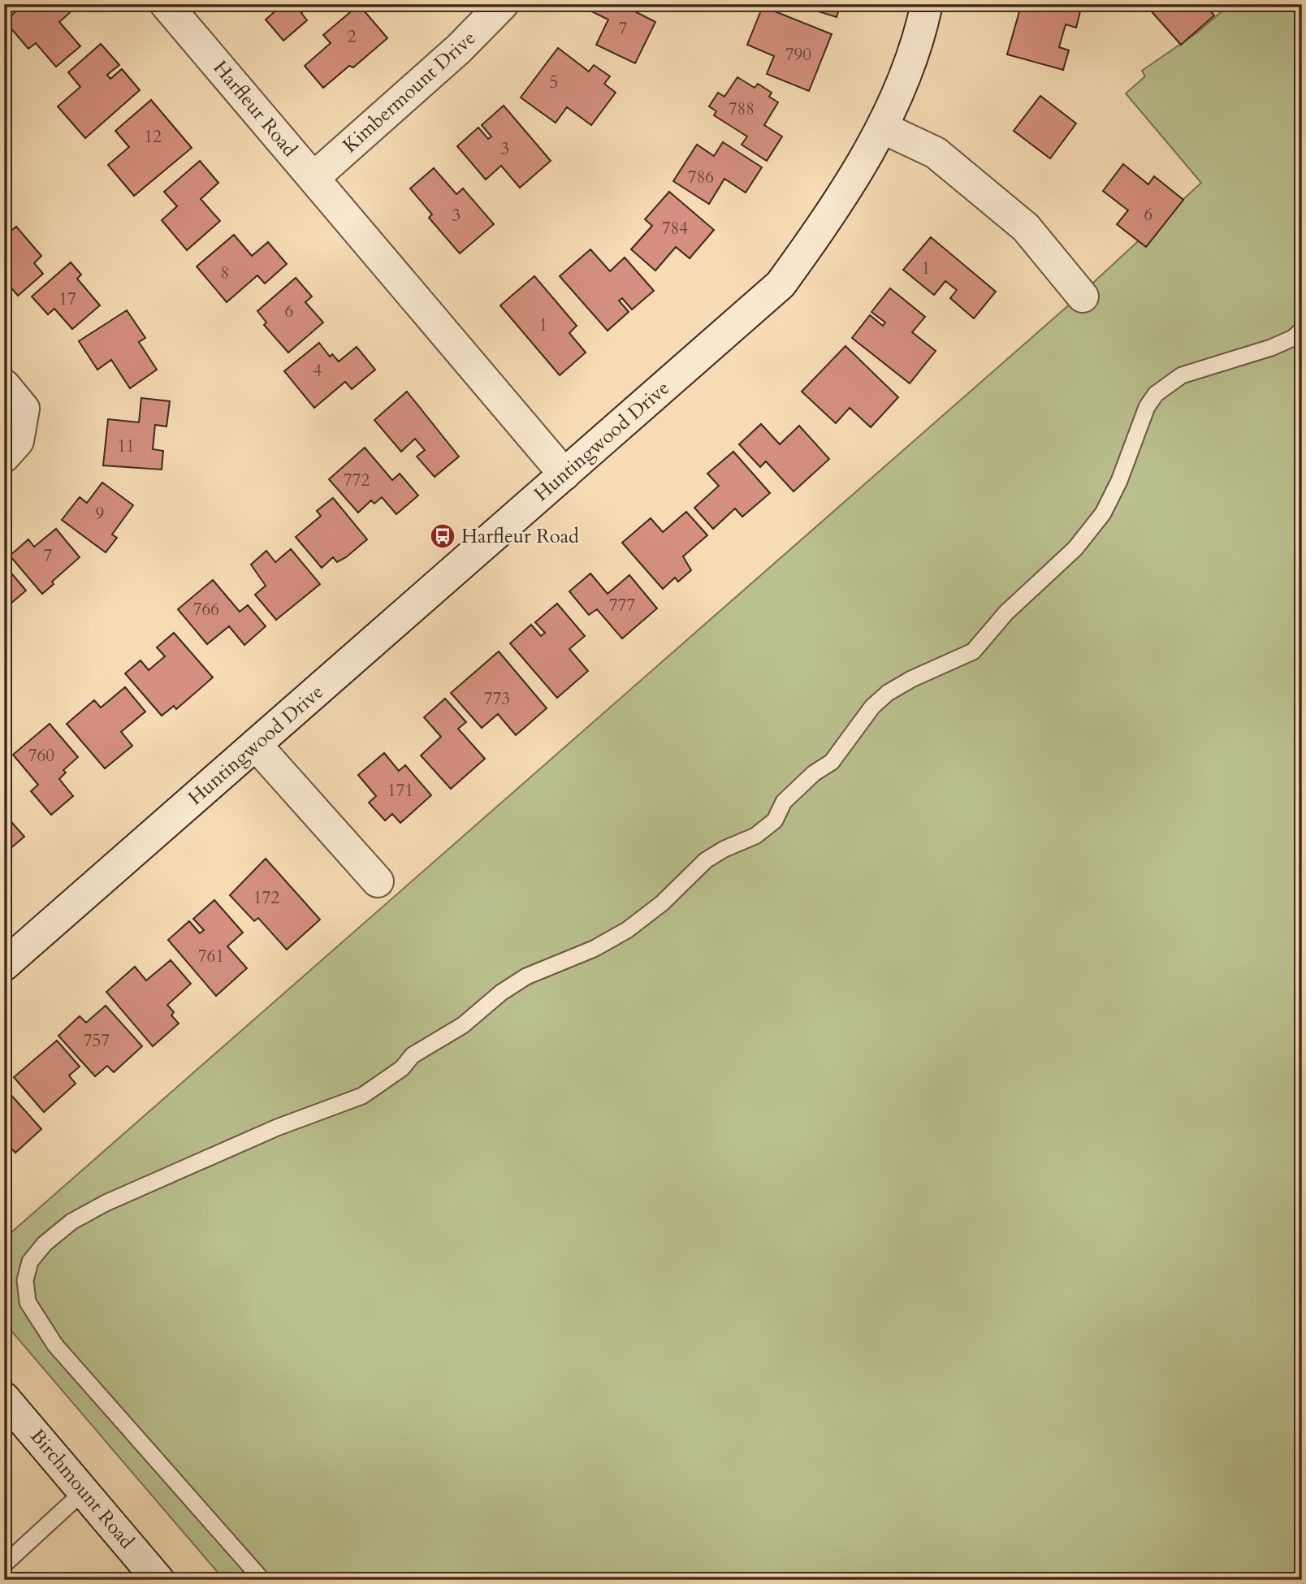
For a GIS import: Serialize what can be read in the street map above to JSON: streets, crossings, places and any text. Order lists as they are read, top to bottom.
{
  "streets": {
    "street": [
      "Kimbermount Drive",
      "Harfleur Road",
      "Huntingwood Drive",
      "Birchmount Road"
    ]
  },
  "crossings": [
    ["Kimbermount Drive", "Harfleur Road"],
    ["Harfleur Road", "Huntingwood Drive"]
  ],
  "places": {
    "bus stop": ["Harfleur Road"]
  },
  "house_numbers": [
    "7",
    "2",
    "790",
    "5",
    "788",
    "12",
    "3",
    "786",
    "6",
    "3",
    "784",
    "1",
    "8",
    "17",
    "6",
    "1",
    "4",
    "11",
    "772",
    "9",
    "7",
    "777",
    "766",
    "773",
    "760",
    "171",
    "172",
    "761",
    "757"
  ]
}
